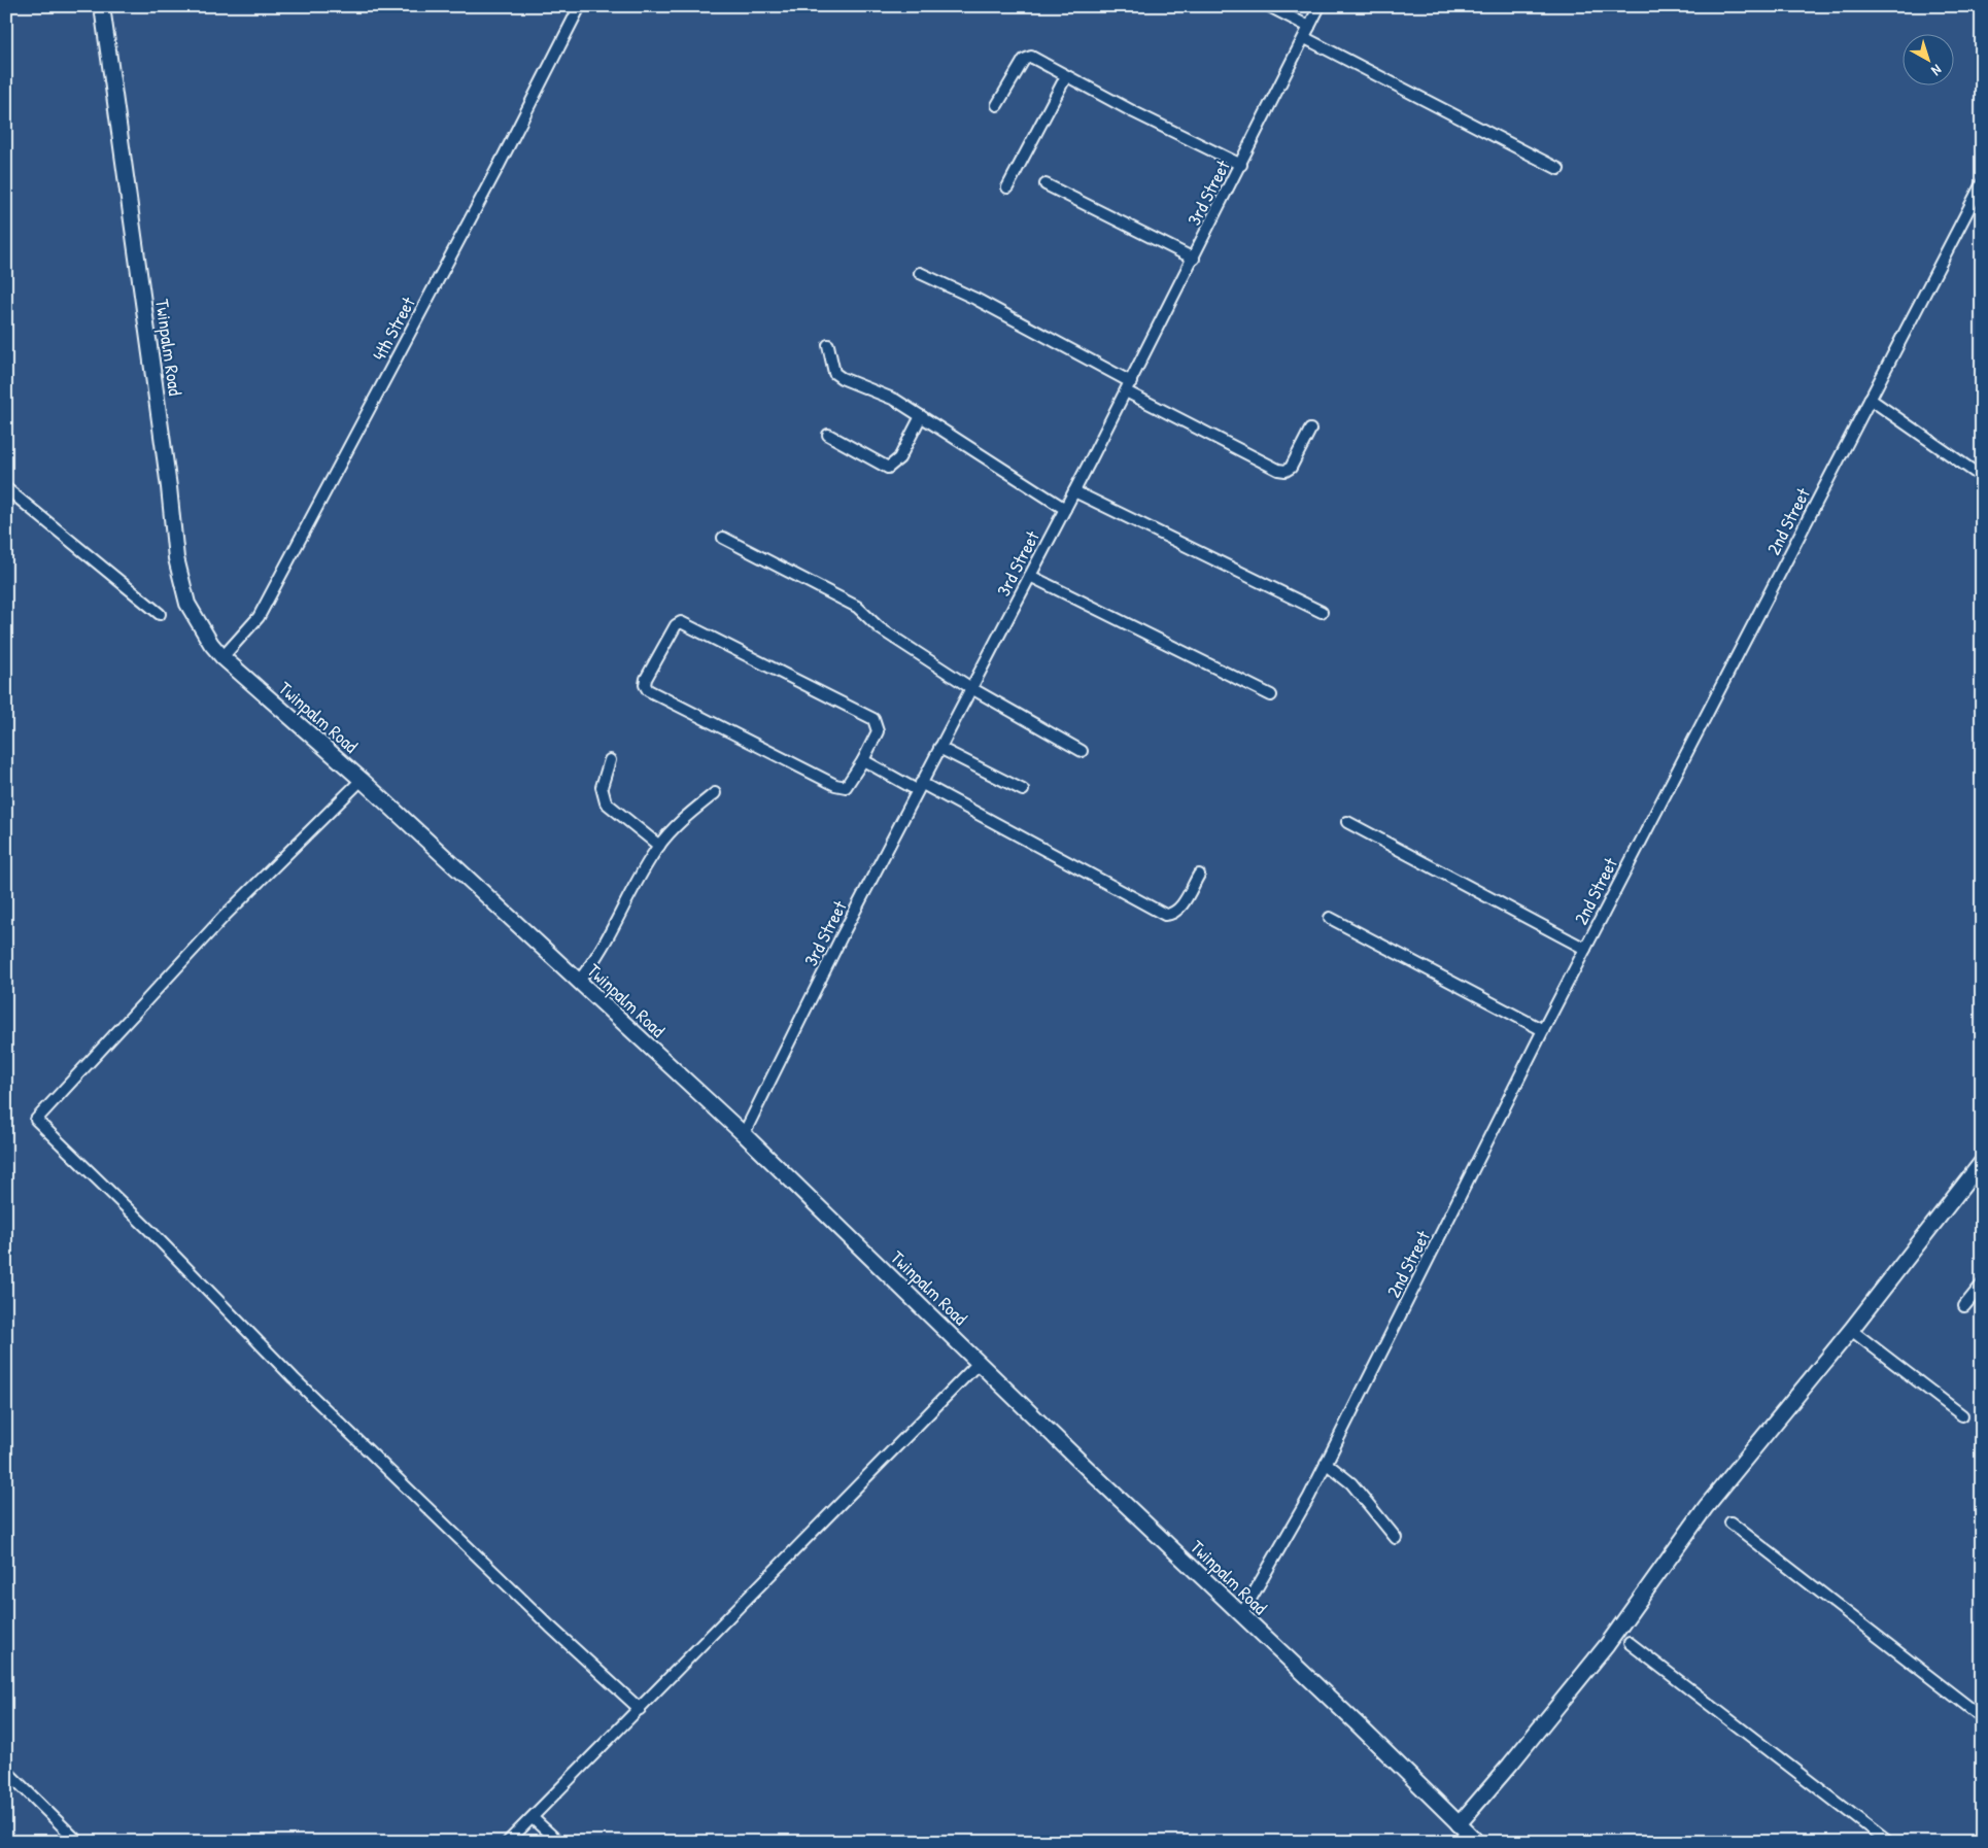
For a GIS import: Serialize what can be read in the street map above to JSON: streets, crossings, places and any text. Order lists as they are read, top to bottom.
{
  "streets": {
    "main road": ["Twinpalm Road"],
    "street": ["3rd Street", "4th Street", "2nd Street"]
  },
  "crossings": [
    ["3rd Street", "Twinpalm Road"],
    ["4th Street", "Twinpalm Road"],
    ["Twinpalm Road", "2nd Street"]
  ],
  "north": "bottom right"
}
